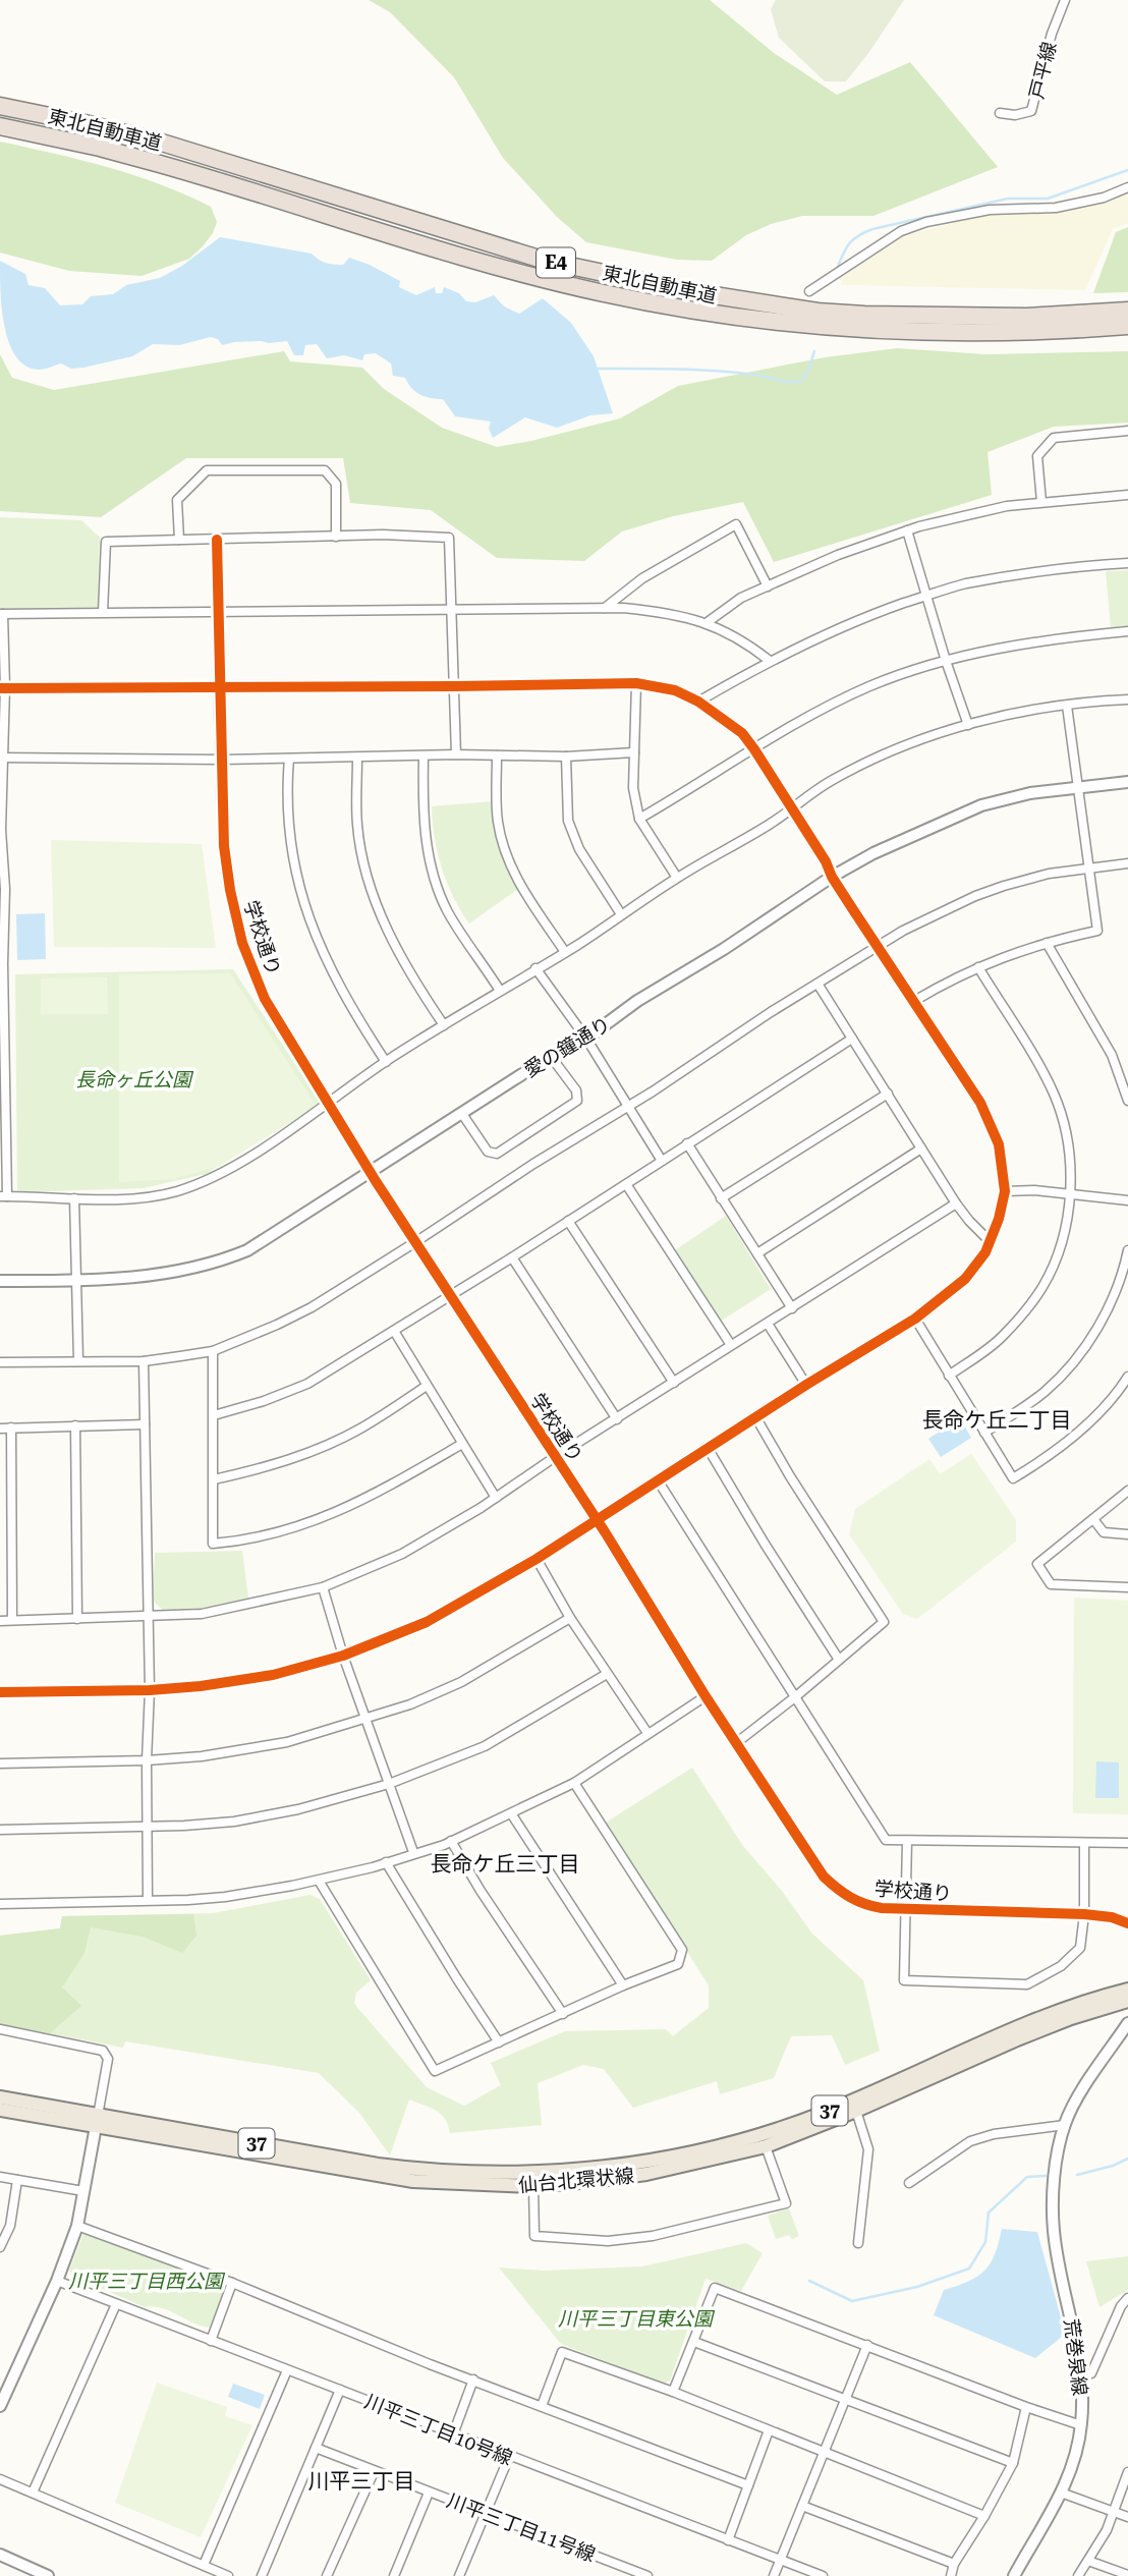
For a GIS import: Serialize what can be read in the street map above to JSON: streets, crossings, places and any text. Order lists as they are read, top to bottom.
{
  "streets": {
    "highway": ["東北自動車道", "E4"],
    "main road": ["37", "仙台北環状線"],
    "street": [
      "戸平線",
      "学校通り",
      "愛の鐘通り",
      "荒巻泉線",
      "川平三丁目10号線",
      "川平三丁目11号線"
    ]
  },
  "crossings": [
    ["学校通り", "愛の鐘通り"]
  ],
  "districts": ["長命ケ丘二丁目", "長命ケ丘三丁目", "川平三丁目"],
  "parks": ["長命ヶ丘公園", "川平三丁目西公園", "川平三丁目東公園"]
}
